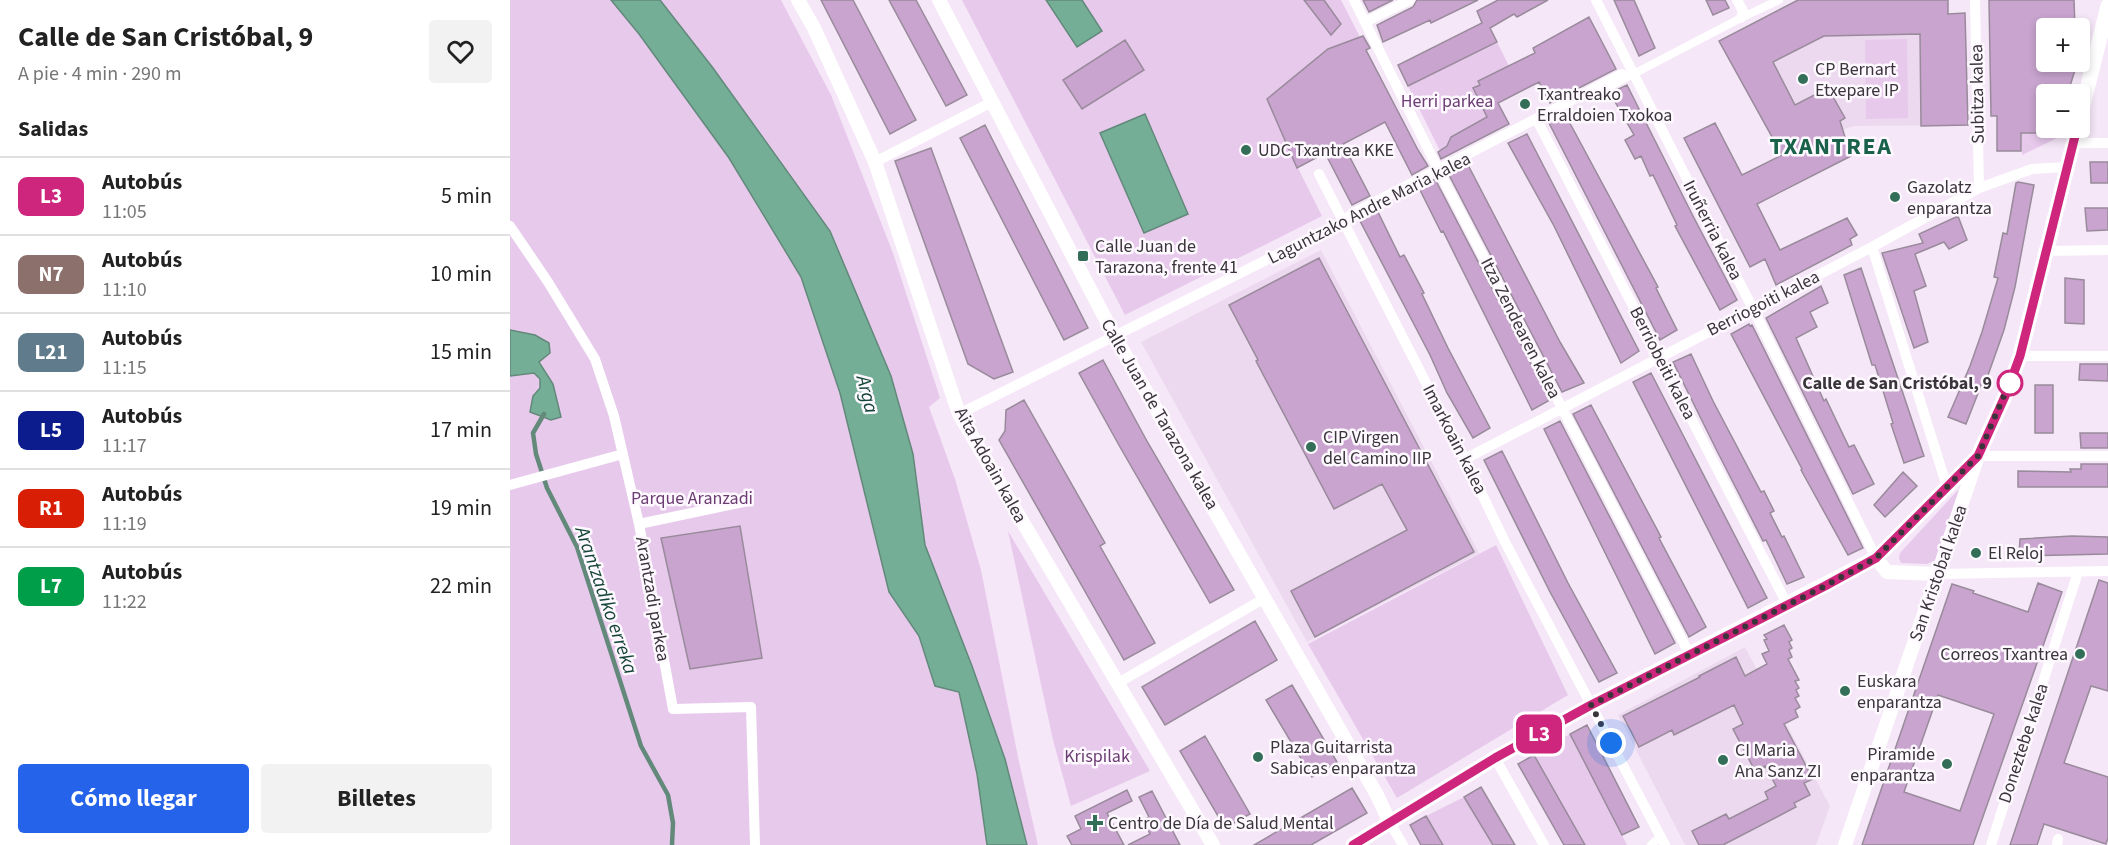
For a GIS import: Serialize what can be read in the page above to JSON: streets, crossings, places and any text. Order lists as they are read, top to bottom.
{
  "streets": {
    "main road": ["San Kristobal kalea"],
    "street": [
      "Subitza kalea",
      "Laguntzako Andre Maria kalea",
      "Iruñerria kalea",
      "Berriogoiti kalea",
      "Itza Zendearen kalea",
      "Berriobeiti kalea",
      "Calle Juan de Tarazona kalea",
      "Imarkoain kalea",
      "Aita Adoain kalea",
      "Arantzadi parkea",
      "Doneztebe kalea"
    ]
  },
  "crossings": [
    ["Subitza kalea", "Berriogoiti kalea"],
    ["Laguntzako Andre Maria kalea", "Iruñerria kalea"],
    ["Laguntzako Andre Maria kalea", "Itza Zendearen kalea"],
    ["Laguntzako Andre Maria kalea", "Berriobeiti kalea"],
    ["Laguntzako Andre Maria kalea", "Calle Juan de Tarazona kalea"],
    ["Laguntzako Andre Maria kalea", "Imarkoain kalea"],
    ["Laguntzako Andre Maria kalea", "Aita Adoain kalea"],
    ["Iruñerria kalea", "Berriogoiti kalea"],
    ["Berriogoiti kalea", "Itza Zendearen kalea"],
    ["Berriogoiti kalea", "Berriobeiti kalea"],
    ["Berriogoiti kalea", "Imarkoain kalea"],
    ["Berriogoiti kalea", "San Kristobal kalea"]
  ],
  "districts": ["TXANTREA"],
  "water": ["Arga", "Arantzadiko erreka"],
  "parks": ["Herri parkea", "Parque Aranzadi", "Krispilak"],
  "places": {
    "other": [
      "CP Bernart Etxepare IP",
      "Txantreako Erraldoien Txokoa",
      "UDC Txantrea KKE",
      "Gazolatz enparantza",
      "Calle de San Cristóbal, 9",
      "CIP Virgen del Camino IIP",
      "El Reloj",
      "Correos Txantrea",
      "Euskara enparantza",
      "Plaza Guitarrista Sabicas enparantza",
      "CI Maria Ana Sanz ZI",
      "Piramide enparantza"
    ],
    "transit": ["Calle Juan de Tarazona, frente 41"],
    "health": ["Centro de Día de Salud Mental"]
  },
  "lines": ["bus line L3"],
  "page": {
    "heading": [
      ["Calle de San Cristóbal, 9", "A pie · 4 min · 290 m"],
      "Salidas"
    ],
    "on_map": "L3",
    "map_buttons": ["+", "−"],
    "list": [
      {
        "mark": "L3",
        "name": "Autobús",
        "note": "11:05",
        "value": "5 min"
      },
      {
        "mark": "N7",
        "name": "Autobús",
        "note": "11:10",
        "value": "10 min"
      },
      {
        "mark": "L21",
        "name": "Autobús",
        "note": "11:15",
        "value": "15 min"
      },
      {
        "mark": "L5",
        "name": "Autobús",
        "note": "11:17",
        "value": "17 min"
      },
      {
        "mark": "R1",
        "name": "Autobús",
        "note": "11:19",
        "value": "19 min"
      },
      {
        "mark": "L7",
        "name": "Autobús",
        "note": "11:22",
        "value": "22 min"
      }
    ],
    "buttons": ["Cómo llegar", "Billetes"]
  }
}
